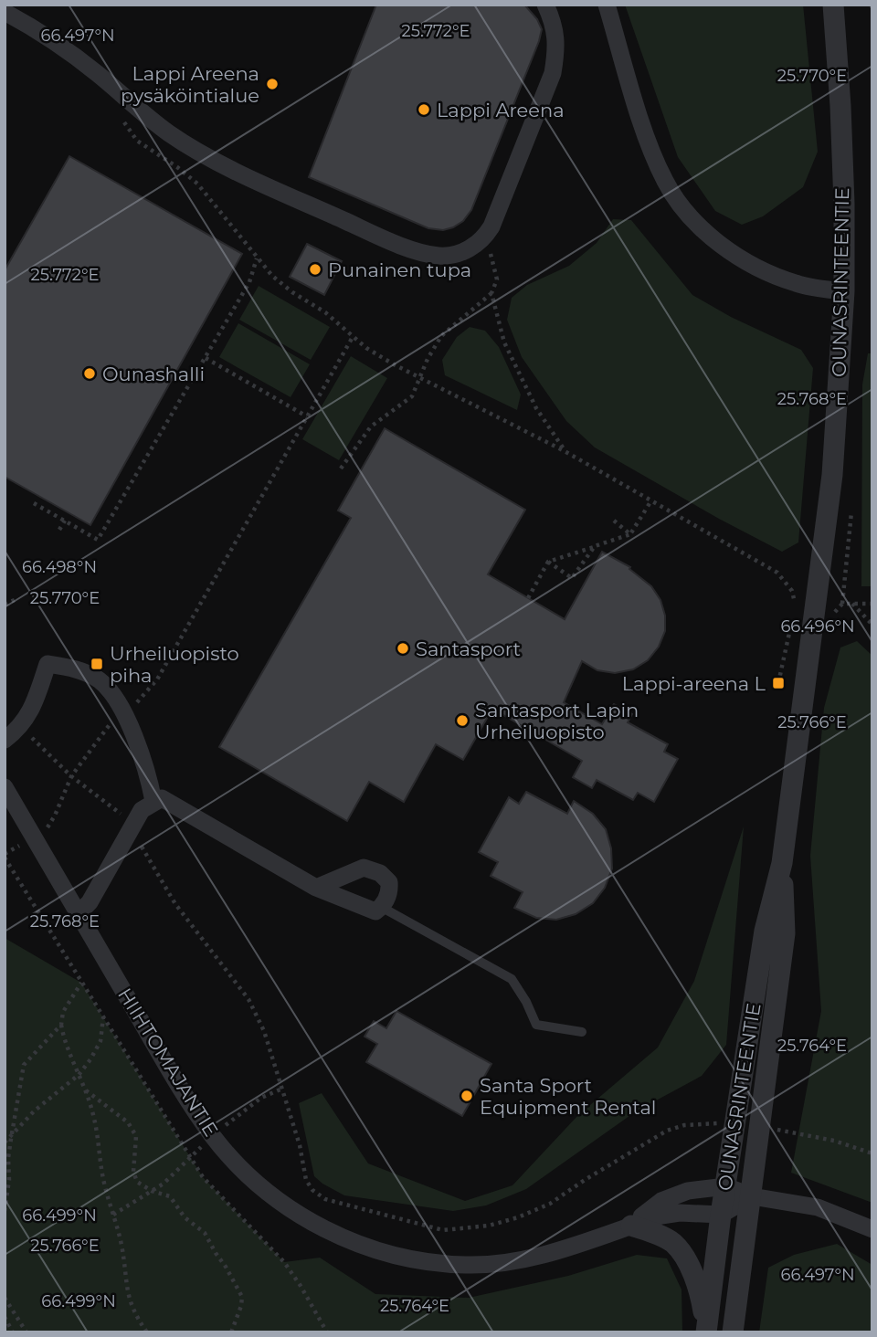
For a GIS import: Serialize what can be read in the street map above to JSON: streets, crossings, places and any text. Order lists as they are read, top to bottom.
{
  "streets": {
    "street": ["OUNASRINTEENTIE", "HIIHTOMAJANTIE"]
  },
  "crossings": [
    ["OUNASRINTEENTIE", "HIIHTOMAJANTIE"]
  ],
  "places": {
    "other": [
      "Lappi Areena pysäköintialue",
      "Lappi Areena",
      "Punainen tupa",
      "Ounashalli",
      "Santasport",
      "Santasport Lapin Urheiluopisto",
      "Santa Sport Equipment Rental"
    ],
    "transit": ["Urheiluopisto piha", "Lappi-areena L"]
  },
  "coordinates": [
    "25.772°E",
    "66.497°N",
    "25.770°E",
    "25.768°E",
    "66.498°N",
    "66.496°N",
    "25.766°E",
    "25.764°E",
    "66.499°N"
  ]
}
